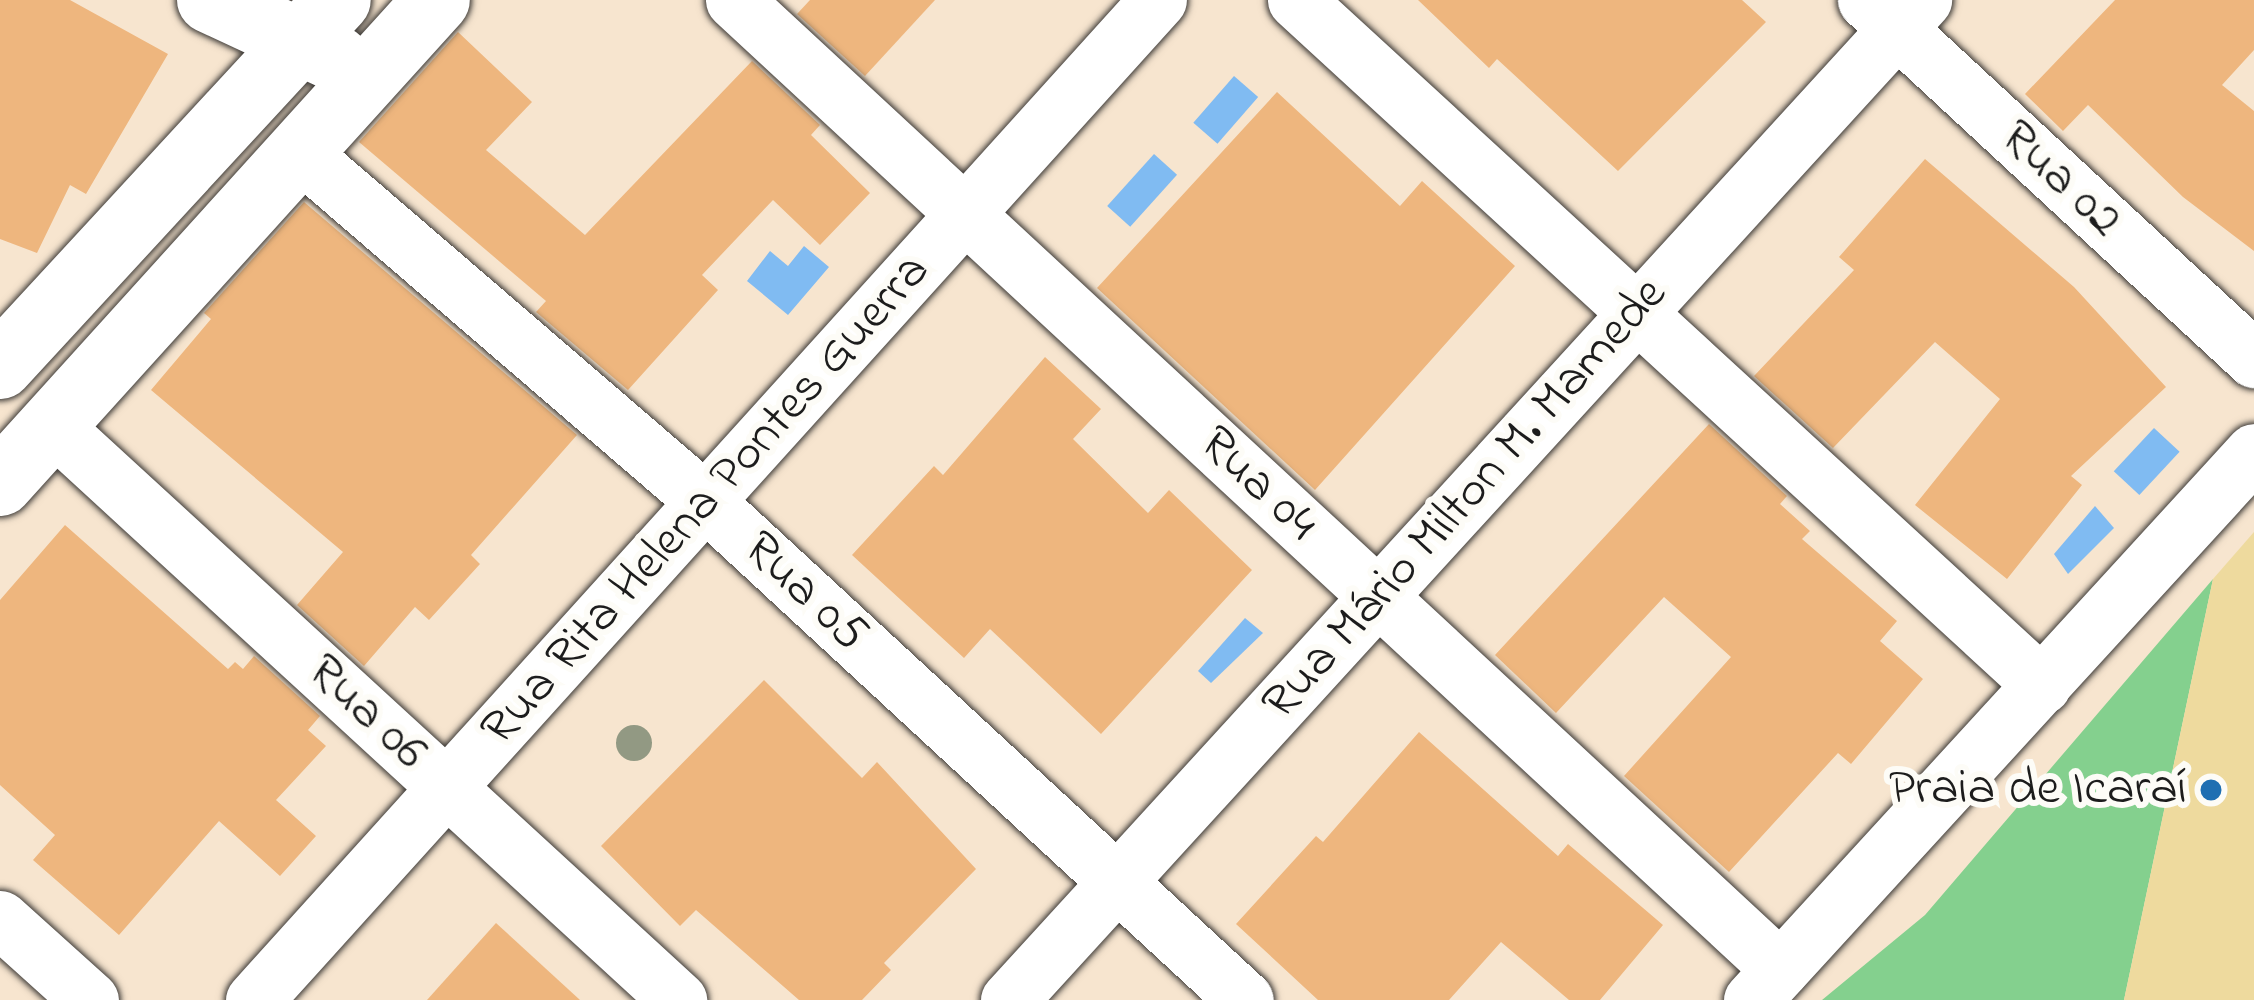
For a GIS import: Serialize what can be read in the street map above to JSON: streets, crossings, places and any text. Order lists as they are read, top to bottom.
{
  "streets": {
    "street": [
      "Rua 02",
      "Rua 04",
      "Rua Mário Milton M. Mamede",
      "Rua Rita Helena Pontes Guerra",
      "Rua 05",
      "Rua 06"
    ]
  },
  "crossings": [
    ["Rua 02", "Rua Mário Milton M. Mamede"],
    ["Rua 04", "Rua Mário Milton M. Mamede"],
    ["Rua 04", "Rua Rita Helena Pontes Guerra"],
    ["Rua Mário Milton M. Mamede", "Rua 05"],
    ["Rua Rita Helena Pontes Guerra", "Rua 05"],
    ["Rua Rita Helena Pontes Guerra", "Rua 06"]
  ],
  "places": ["Praia de Icaraí"]
}
